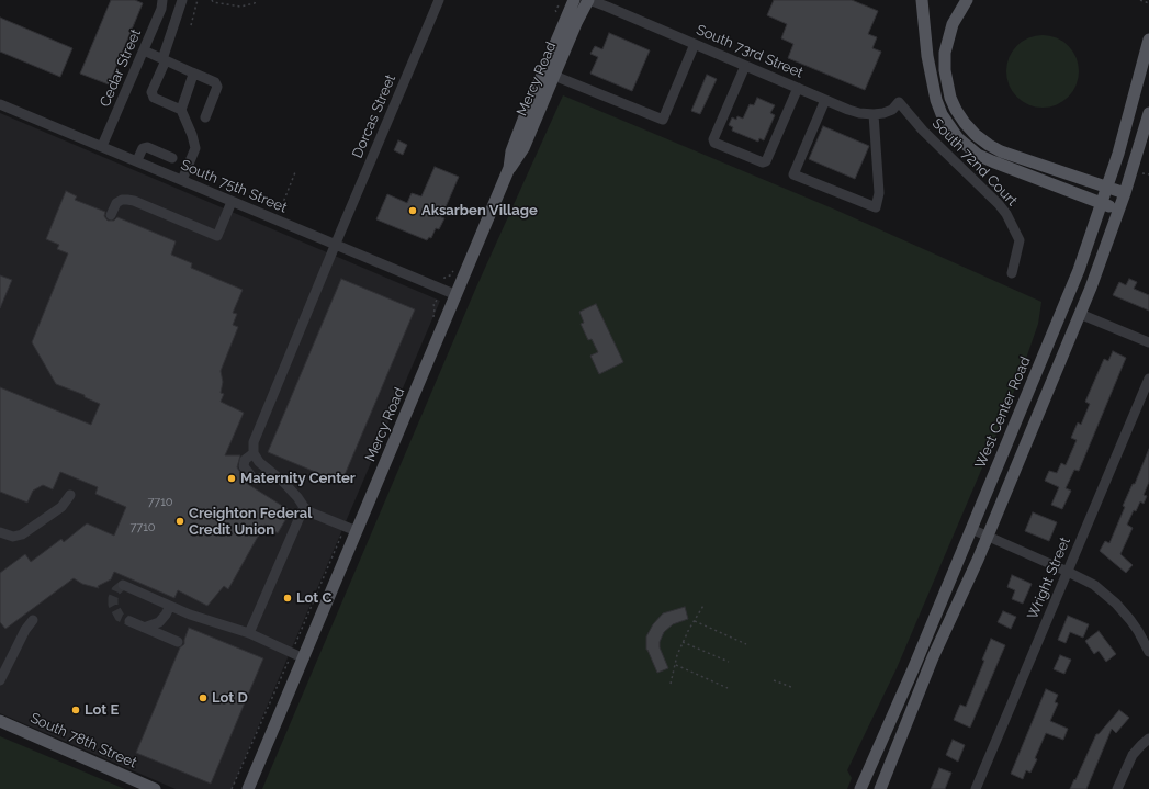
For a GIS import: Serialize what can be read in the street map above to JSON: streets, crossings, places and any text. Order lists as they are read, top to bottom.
{
  "streets": {
    "main road": ["Mercy Road", "West Center Road", "South 78th Street"],
    "street": [
      "South 73rd Street",
      "Cedar Street",
      "Dorcas Street",
      "South 72nd Court",
      "South 75th Street",
      "Wright Street"
    ]
  },
  "crossings": [
    ["South 73rd Street", "Mercy Road"],
    ["South 73rd Street", "South 72nd Court"],
    ["Cedar Street", "South 75th Street"],
    ["Mercy Road", "South 75th Street"],
    ["Dorcas Street", "South 75th Street"]
  ],
  "places": [
    "Aksarben Village",
    "Maternity Center",
    "Creighton Federal Credit Union",
    "Lot C",
    "Lot D",
    "Lot E"
  ],
  "house_numbers": ["7710", "7710"]
}
